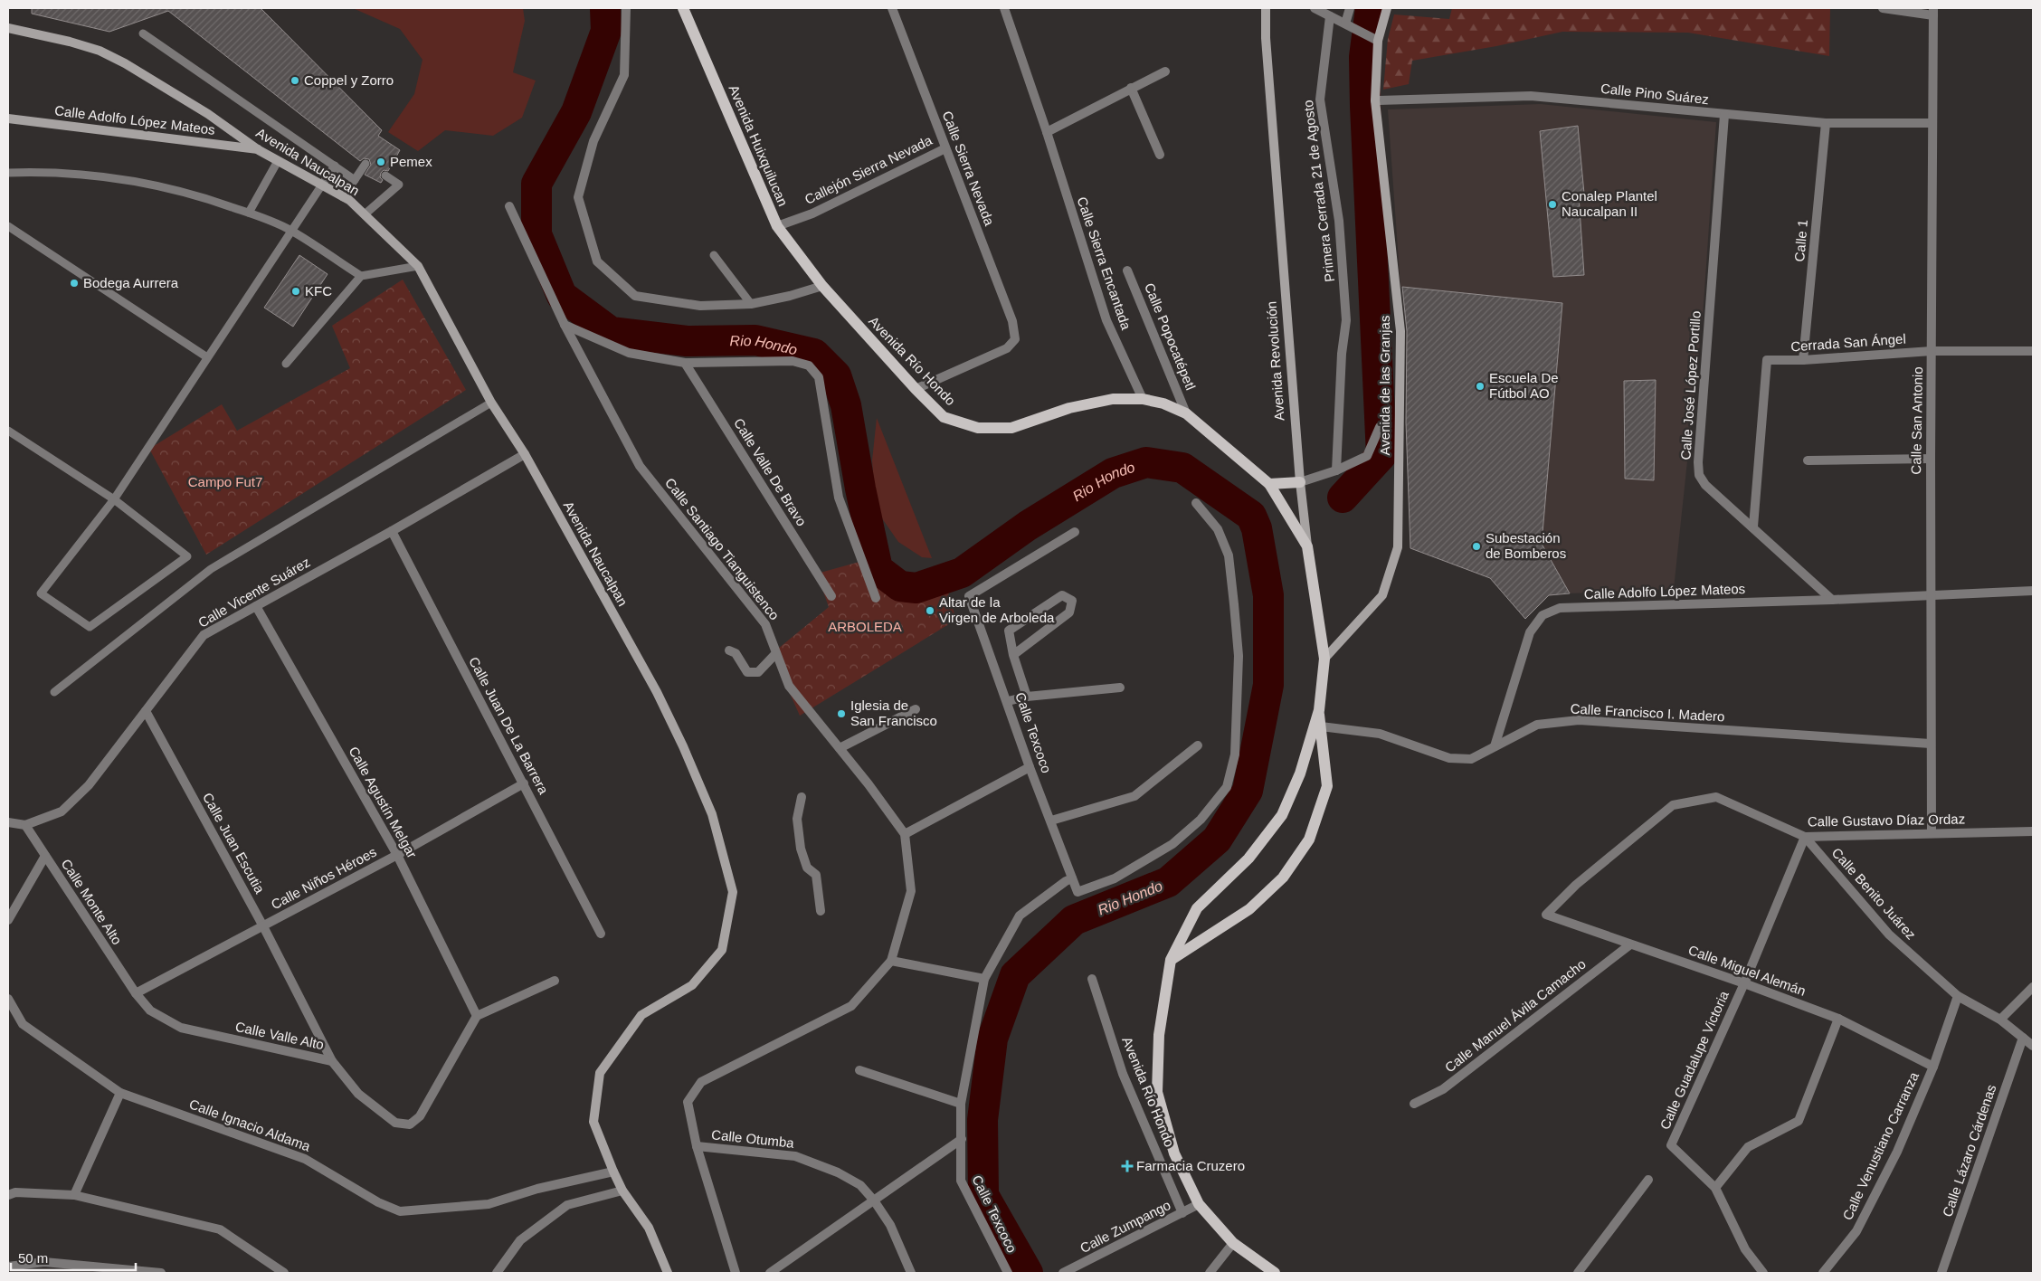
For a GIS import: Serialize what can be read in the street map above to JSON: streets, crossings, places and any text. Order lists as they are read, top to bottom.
{
  "streets": {
    "main road": [
      "Calle Adolfo López Mateos",
      "Avenida Huixquilucan",
      "Avenida Naucalpan",
      "Avenida Río Hondo",
      "Avenida Revolución",
      "Avenida de las Granjas"
    ],
    "street": [
      "Calle Pino Suárez",
      "Calle Sierra Nevada",
      "Callejón Sierra Nevada",
      "Primera Cerrada 21 de Agosto",
      "Calle 1",
      "Calle Sierra Encantada",
      "Calle Popocatépetl",
      "Cerrada San Ángel",
      "Calle José López Portillo",
      "Calle San Antonio",
      "Calle Valle De Bravo",
      "Calle Santiago Tianguistenco",
      "Calle Vicente Suárez",
      "Calle Francisco I. Madero",
      "Calle Juan De La Barrera",
      "Calle Texcoco",
      "Calle Agustín Melgar",
      "Calle Gustavo Díaz Ordaz",
      "Calle Juan Escutia",
      "Calle Niños Héroes",
      "Calle Benito Juárez",
      "Calle Monte Alto",
      "Calle Miguel Alemán",
      "Calle Manuel Ávila Camacho",
      "Calle Valle Alto",
      "Calle Guadalupe Victoria",
      "Calle Ignacio Aldama",
      "Calle Otumba",
      "Calle Venustiano Carranza",
      "Calle Lázaro Cárdenas",
      "Calle Zumpango"
    ]
  },
  "crossings": [
    ["Calle Pino Suárez", "Calle 1"],
    ["Calle Pino Suárez", "Avenida de las Granjas"],
    ["Calle Pino Suárez", "Calle José López Portillo"],
    ["Calle Pino Suárez", "Calle San Antonio"],
    ["Calle Adolfo López Mateos", "Avenida Naucalpan"],
    ["Calle Adolfo López Mateos", "Calle José López Portillo"],
    ["Calle Adolfo López Mateos", "Calle San Antonio"],
    ["Calle Adolfo López Mateos", "Calle Francisco I. Madero"],
    ["Avenida Huixquilucan", "Callejón Sierra Nevada"],
    ["Avenida Huixquilucan", "Avenida Río Hondo"],
    ["Avenida Naucalpan", "Calle Vicente Suárez"],
    ["Avenida Naucalpan", "Calle Ignacio Aldama"],
    ["Calle Sierra Nevada", "Callejón Sierra Nevada"],
    ["Calle Sierra Nevada", "Avenida Río Hondo"],
    ["Calle 1", "Cerrada San Ángel"],
    ["Calle Sierra Encantada", "Avenida Río Hondo"],
    ["Calle Popocatépetl", "Avenida Río Hondo"],
    ["Cerrada San Ángel", "Calle José López Portillo"],
    ["Cerrada San Ángel", "Calle San Antonio"],
    ["Avenida Río Hondo", "Avenida Revolución"],
    ["Avenida Río Hondo", "Calle Zumpango"],
    ["Avenida Revolución", "Avenida de las Granjas"],
    ["Avenida Revolución", "Calle Francisco I. Madero"],
    ["Calle San Antonio", "Calle Francisco I. Madero"],
    ["Calle San Antonio", "Calle Gustavo Díaz Ordaz"],
    ["Calle Vicente Suárez", "Calle Juan De La Barrera"],
    ["Calle Vicente Suárez", "Calle Agustín Melgar"],
    ["Calle Vicente Suárez", "Calle Juan Escutia"],
    ["Calle Vicente Suárez", "Calle Monte Alto"],
    ["Calle Juan De La Barrera", "Calle Niños Héroes"],
    ["Calle Agustín Melgar", "Calle Niños Héroes"],
    ["Calle Agustín Melgar", "Calle Valle Alto"],
    ["Calle Gustavo Díaz Ordaz", "Calle Benito Juárez"],
    ["Calle Gustavo Díaz Ordaz", "Calle Miguel Alemán"],
    ["Calle Gustavo Díaz Ordaz", "Calle Guadalupe Victoria"],
    ["Calle Juan Escutia", "Calle Niños Héroes"],
    ["Calle Juan Escutia", "Calle Valle Alto"],
    ["Calle Niños Héroes", "Calle Monte Alto"],
    ["Calle Niños Héroes", "Calle Valle Alto"],
    ["Calle Benito Juárez", "Calle Guadalupe Victoria"],
    ["Calle Benito Juárez", "Calle Venustiano Carranza"],
    ["Calle Benito Juárez", "Calle Lázaro Cárdenas"],
    ["Calle Monte Alto", "Calle Valle Alto"],
    ["Calle Miguel Alemán", "Calle Manuel Ávila Camacho"],
    ["Calle Miguel Alemán", "Calle Guadalupe Victoria"],
    ["Calle Miguel Alemán", "Calle Venustiano Carranza"]
  ],
  "water": ["Rio Hondo"],
  "parks": ["Campo Fut7", "ARBOLEDA"],
  "places": {
    "other": [
      "Coppel y Zorro",
      "Pemex",
      "Conalep Plantel Naucalpan II",
      "Bodega Aurrera",
      "KFC",
      "Escuela De Fútbol AO",
      "Subestación de Bomberos",
      "Altar de la Virgen de Arboleda",
      "Iglesia de San Francisco"
    ],
    "health": ["Farmacia Cruzero"]
  },
  "scale_bar": "50 m"
}
